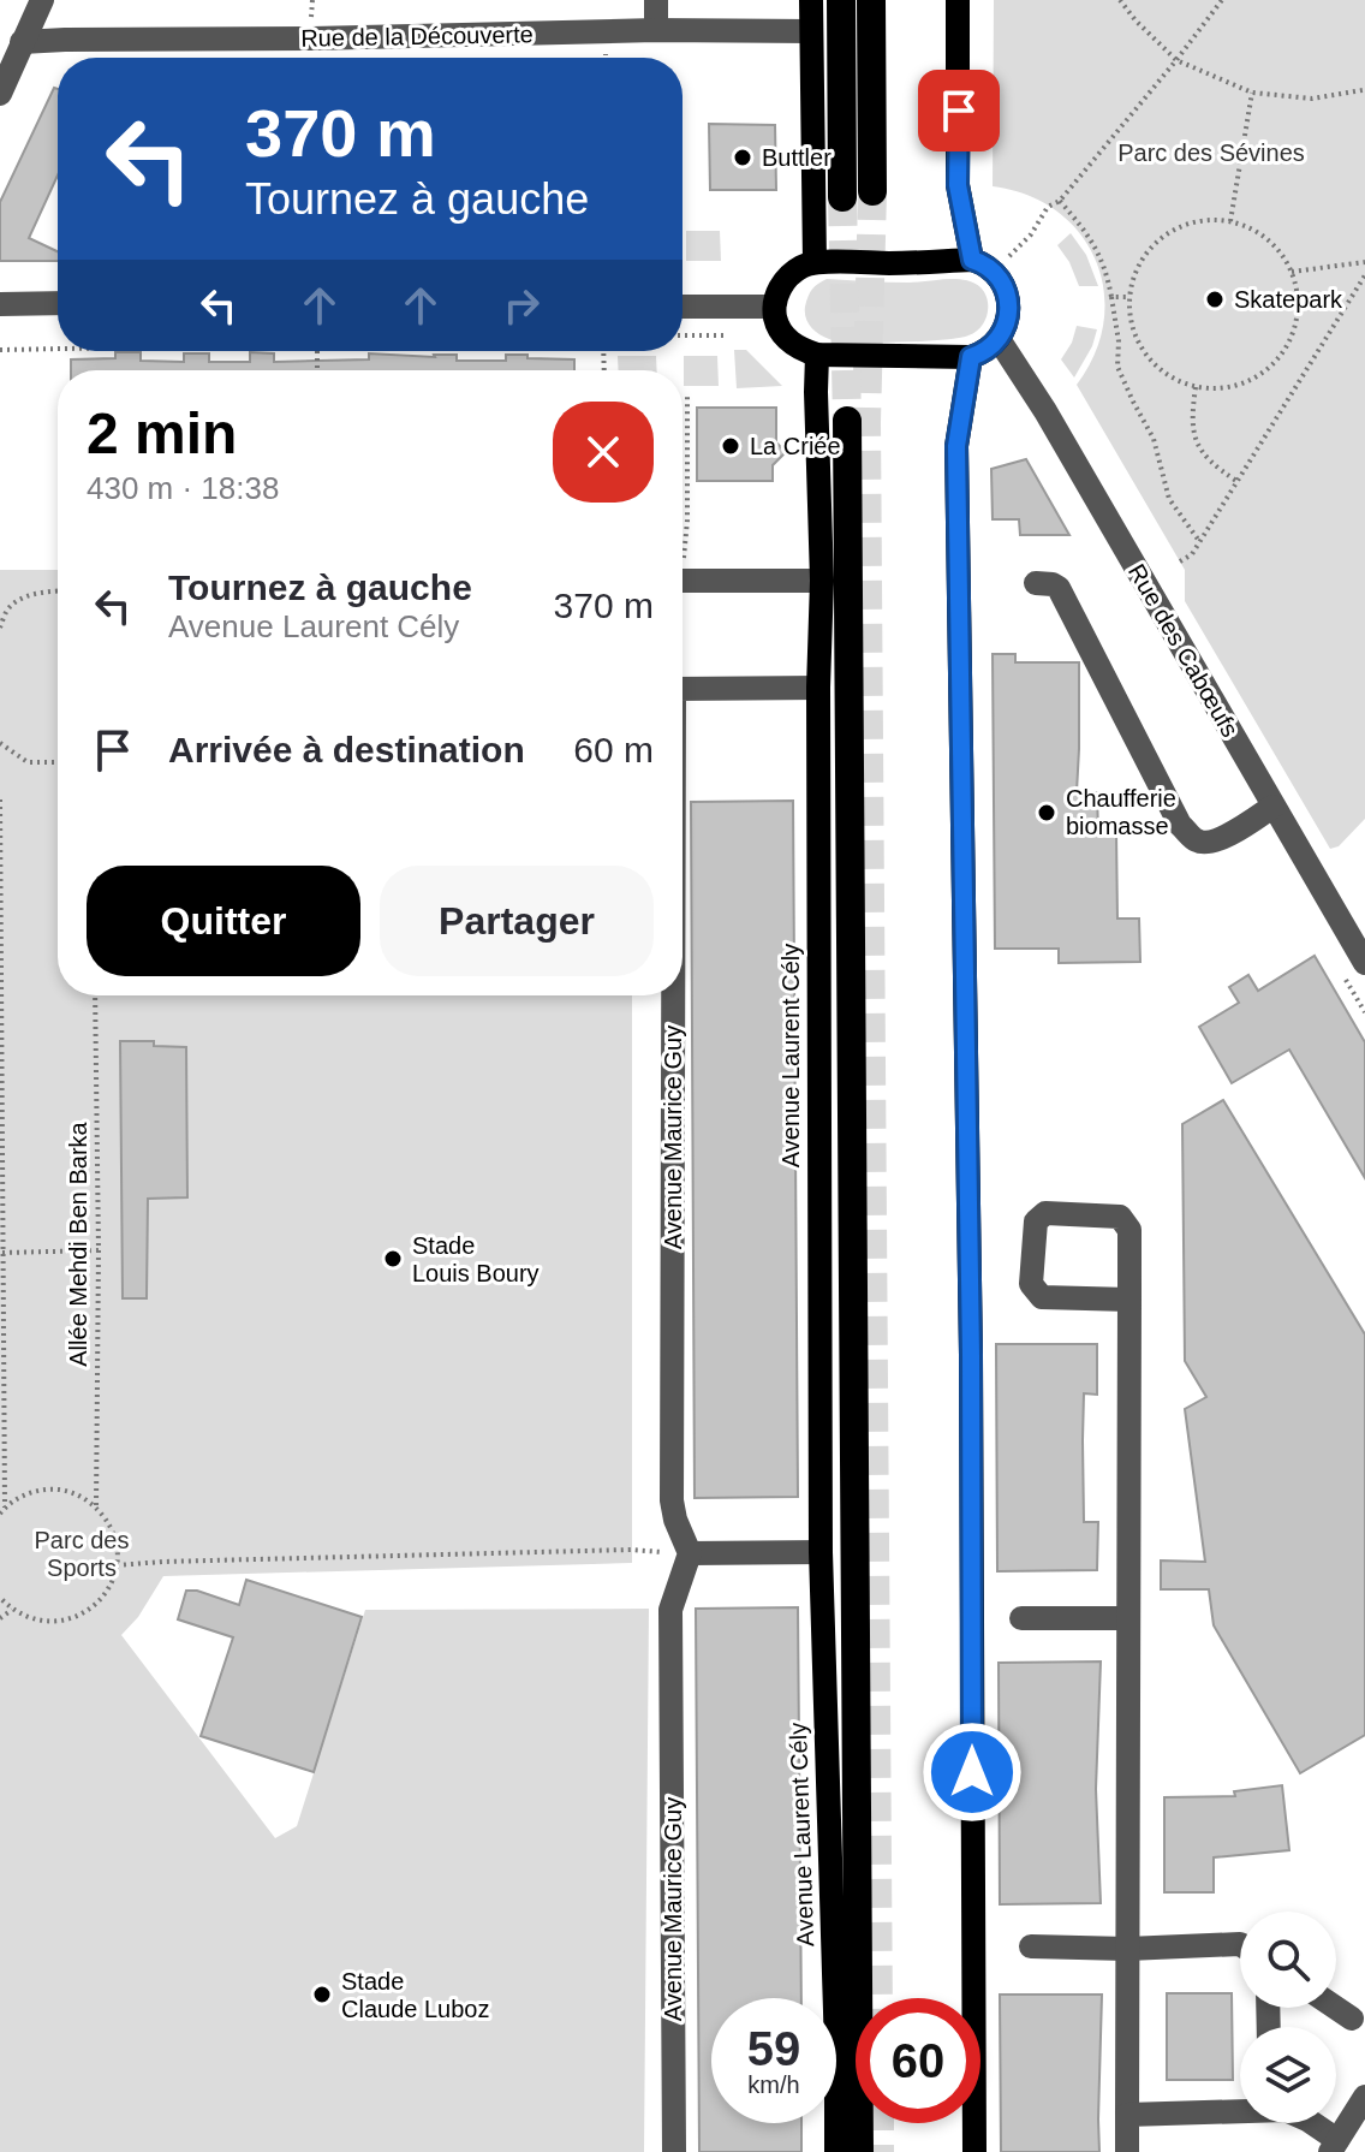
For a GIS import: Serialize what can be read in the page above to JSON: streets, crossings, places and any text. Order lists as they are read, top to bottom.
{
  "streets": {
    "main road": ["Avenue Laurent Cély"],
    "street": ["Rue de la Découverte", "Rue des Cabœufs", "Avenue Maurice Guy"],
    "path": ["Allée Mehdi Ben Barka"]
  },
  "parks": ["Parc des Sévines", "Parc des Sports"],
  "places": [
    "Buttler",
    "Skatepark",
    "La Criée",
    "Chaufferie biomasse",
    "Stade Louis Boury",
    "Stade Claude Luboz"
  ],
  "page": {
    "turn": ["370 m", "Tournez à gauche"],
    "heading": ["2 min", "430 m · 18:38"],
    "list": [
      {
        "name": "Tournez à gauche",
        "note": "Avenue Laurent Cély",
        "value": "370 m"
      },
      {
        "name": "Arrivée à destination",
        "value": "60 m"
      }
    ],
    "buttons": ["Quitter", "Partager"],
    "speed": "59 km/h",
    "limit": "60"
  }
}
